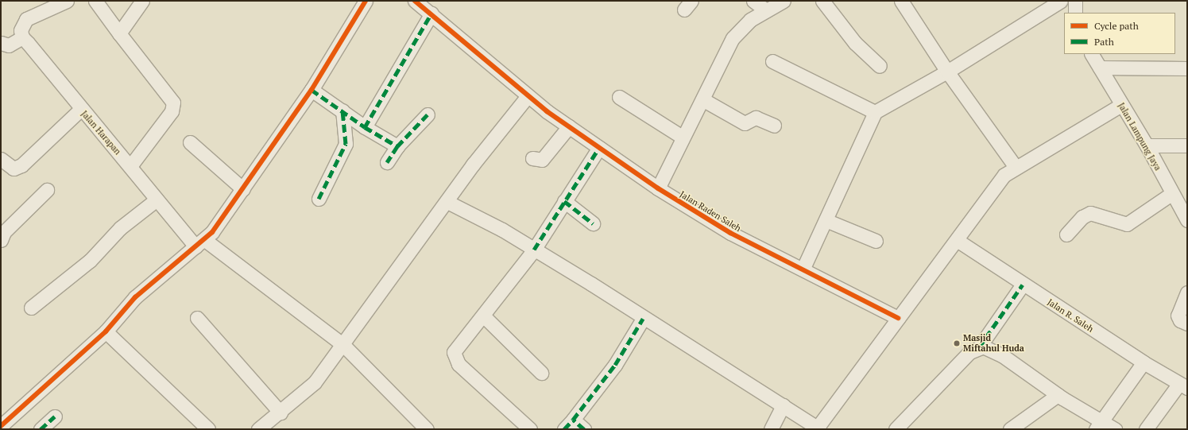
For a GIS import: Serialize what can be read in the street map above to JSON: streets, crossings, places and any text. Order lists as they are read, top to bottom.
{
  "streets": {
    "street": [
      "Jalan Harapan",
      "Jalan Lampung Jaya",
      "Jalan Raden Saleh",
      "Jalan R. Saleh"
    ]
  },
  "places": ["Masjid Miftahul Huda"],
  "legend": ["Cycle path", "Path"]
}
